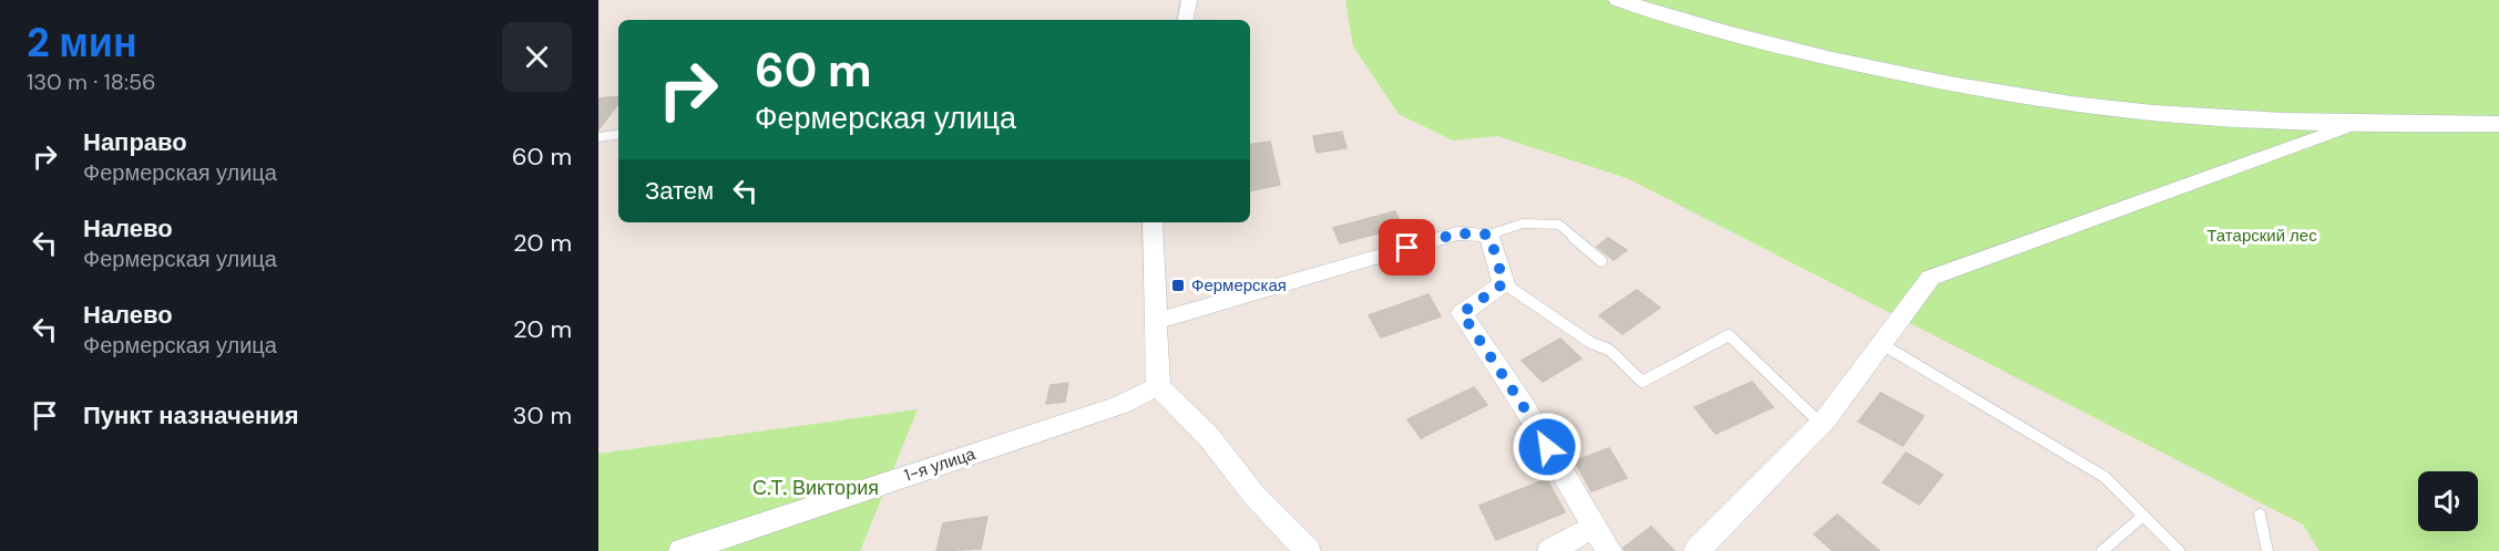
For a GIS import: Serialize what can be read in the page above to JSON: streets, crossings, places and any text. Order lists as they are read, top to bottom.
{
  "streets": {
    "street": ["1-я улица"]
  },
  "parks": ["Татарский лес", "С.Т. Виктория"],
  "places": {
    "transit": ["Фермерская"]
  },
  "page": {
    "heading": ["2 мин", "130 m · 18:56"],
    "turn": ["60 m", "Фермерская улица"],
    "list": [
      {
        "name": "Направо",
        "note": "Фермерская улица",
        "value": "60 m"
      },
      {
        "name": "Налево",
        "note": "Фермерская улица",
        "value": "20 m"
      },
      {
        "name": "Налево",
        "note": "Фермерская улица",
        "value": "20 m"
      },
      {
        "name": "Пункт назначения",
        "value": "30 m"
      }
    ],
    "then": "Затем"
  }
}
